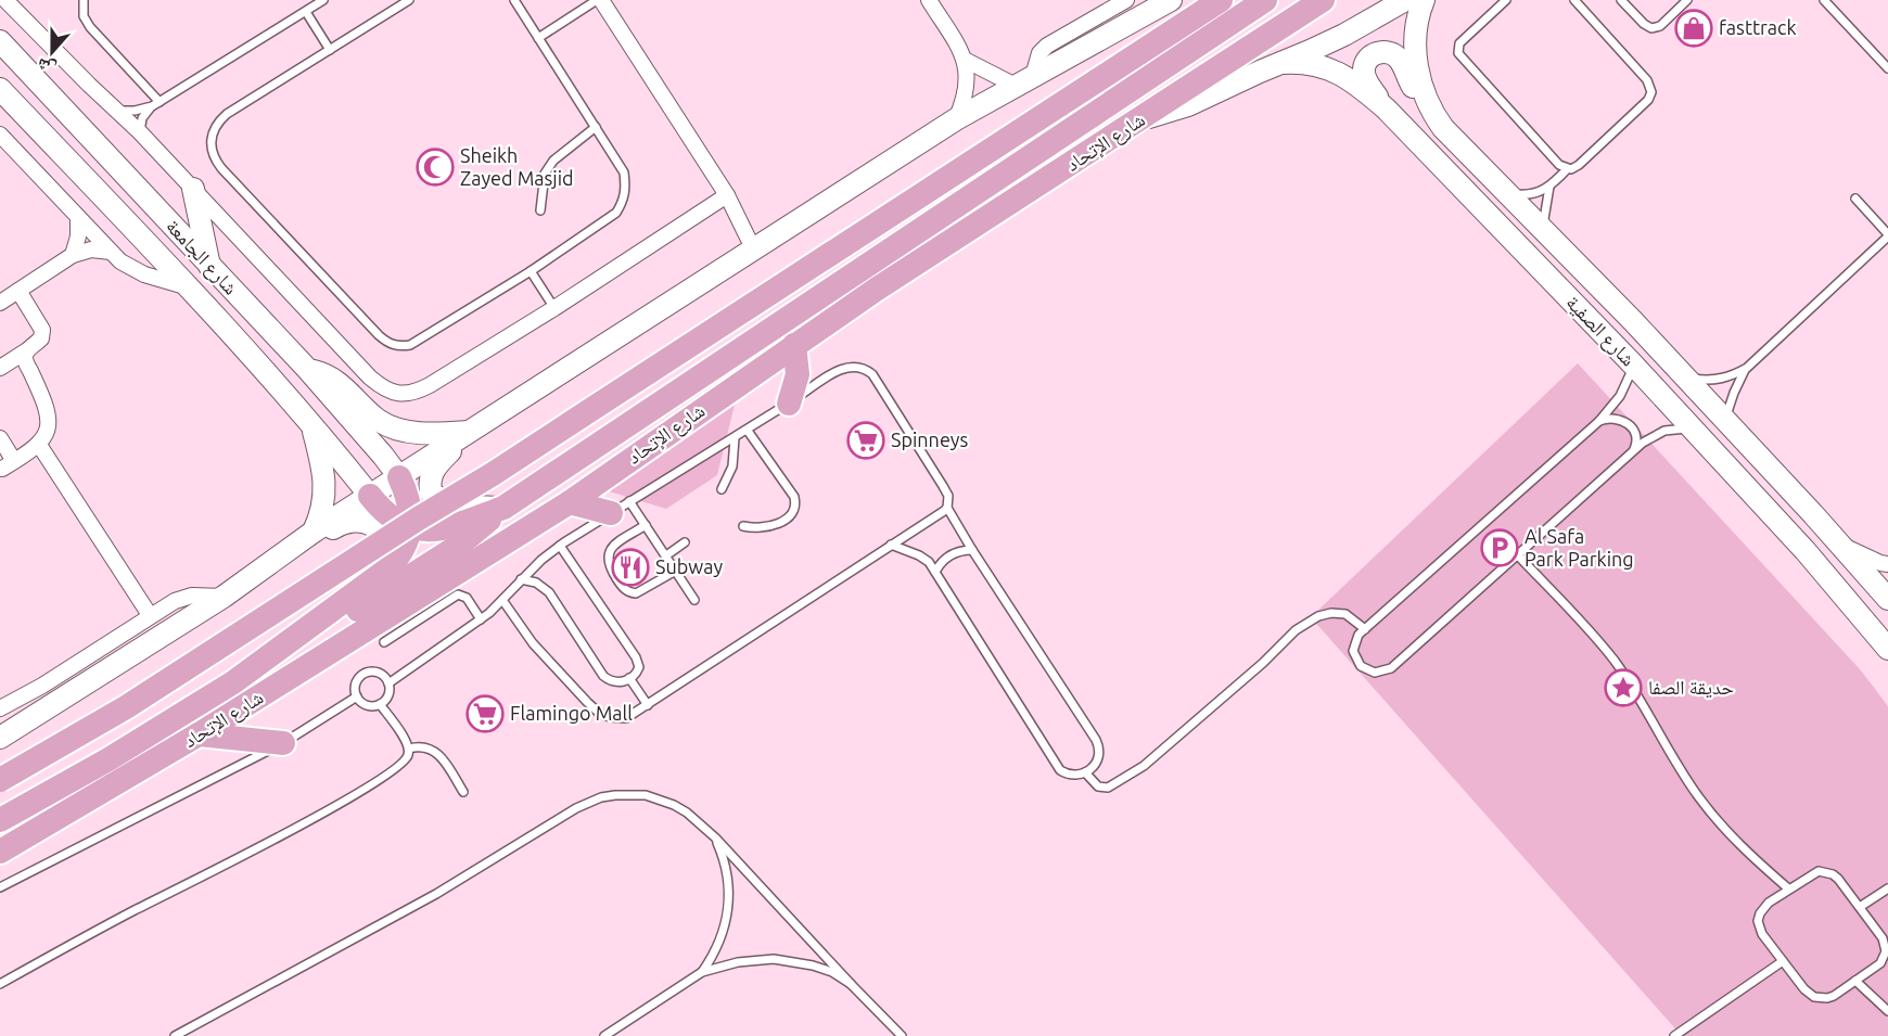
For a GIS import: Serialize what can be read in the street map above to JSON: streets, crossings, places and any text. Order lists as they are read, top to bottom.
{
  "streets": {
    "highway": ["شارع الإتحاد"],
    "main road": ["شارع الجامعة", "شارع الصفية"]
  },
  "places": {
    "shop": ["fasttrack"],
    "mosque": ["Sheikh Zayed Masjid"],
    "supermarket": ["Spinneys", "Flamingo Mall"],
    "parking": ["Al Safa Park Parking"],
    "restaurant": ["Subway"],
    "place": ["حديقة الصفا"]
  },
  "north": "bottom"
}
